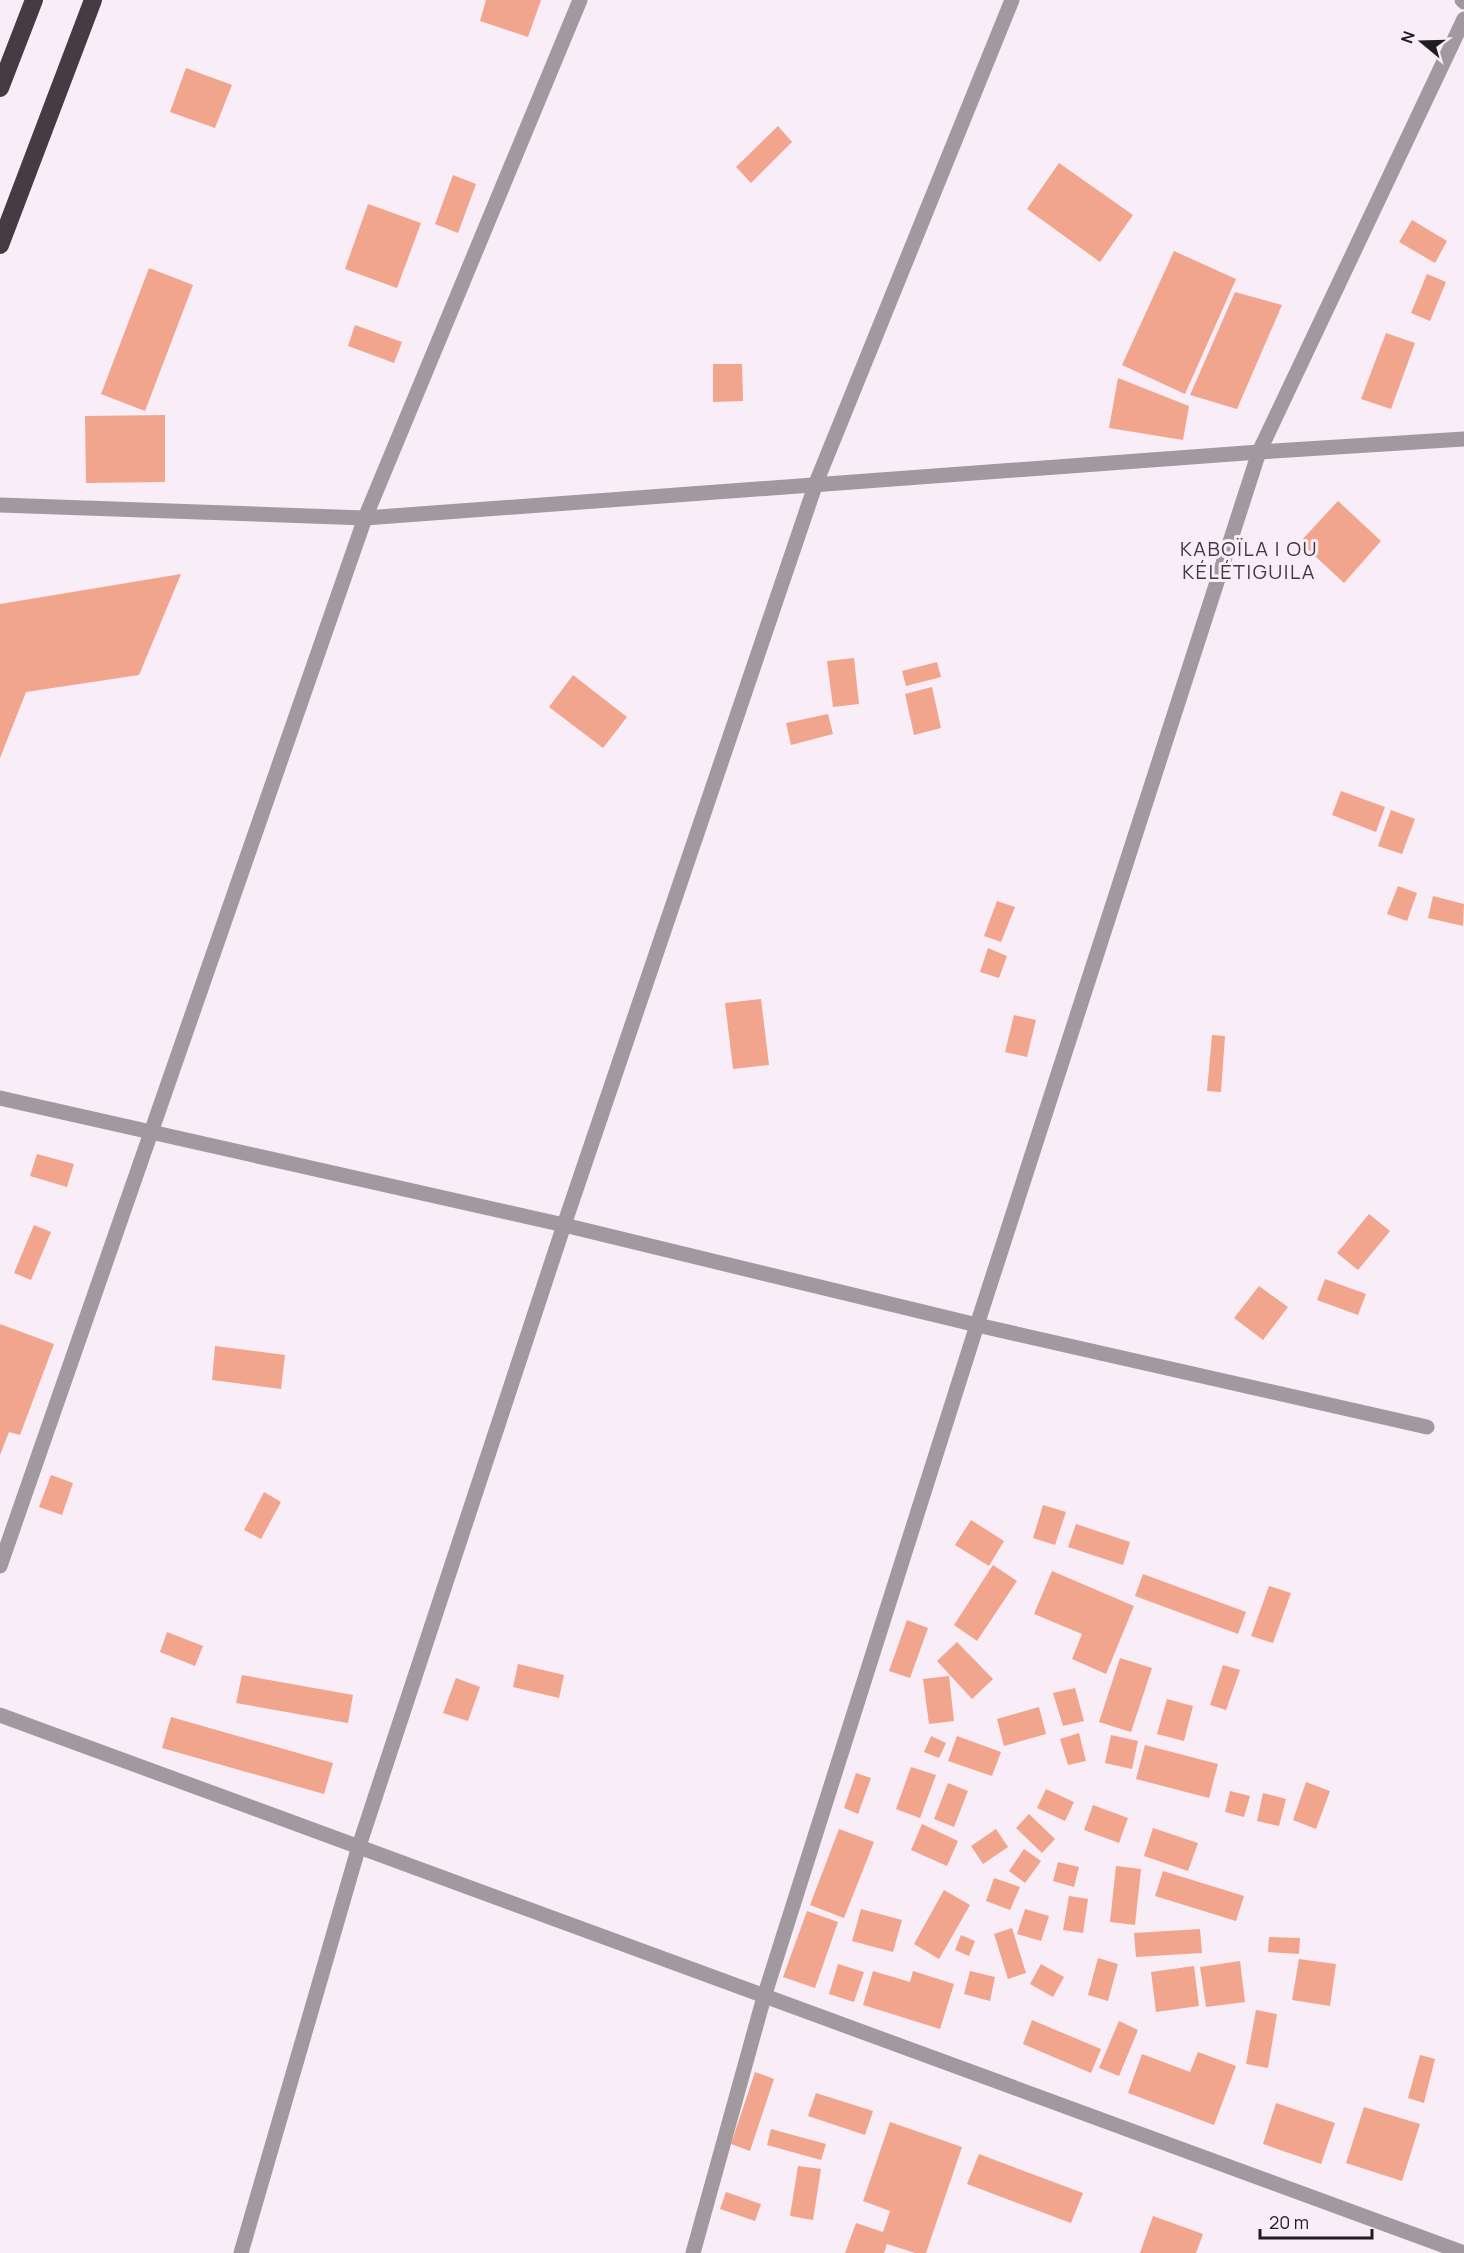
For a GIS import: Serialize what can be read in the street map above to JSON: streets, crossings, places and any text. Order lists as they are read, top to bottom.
{
  "districts": ["KABOÏLA I OU KÉLÉTIGUILA"],
  "scale_bar": "20 m",
  "north": "left"
}
